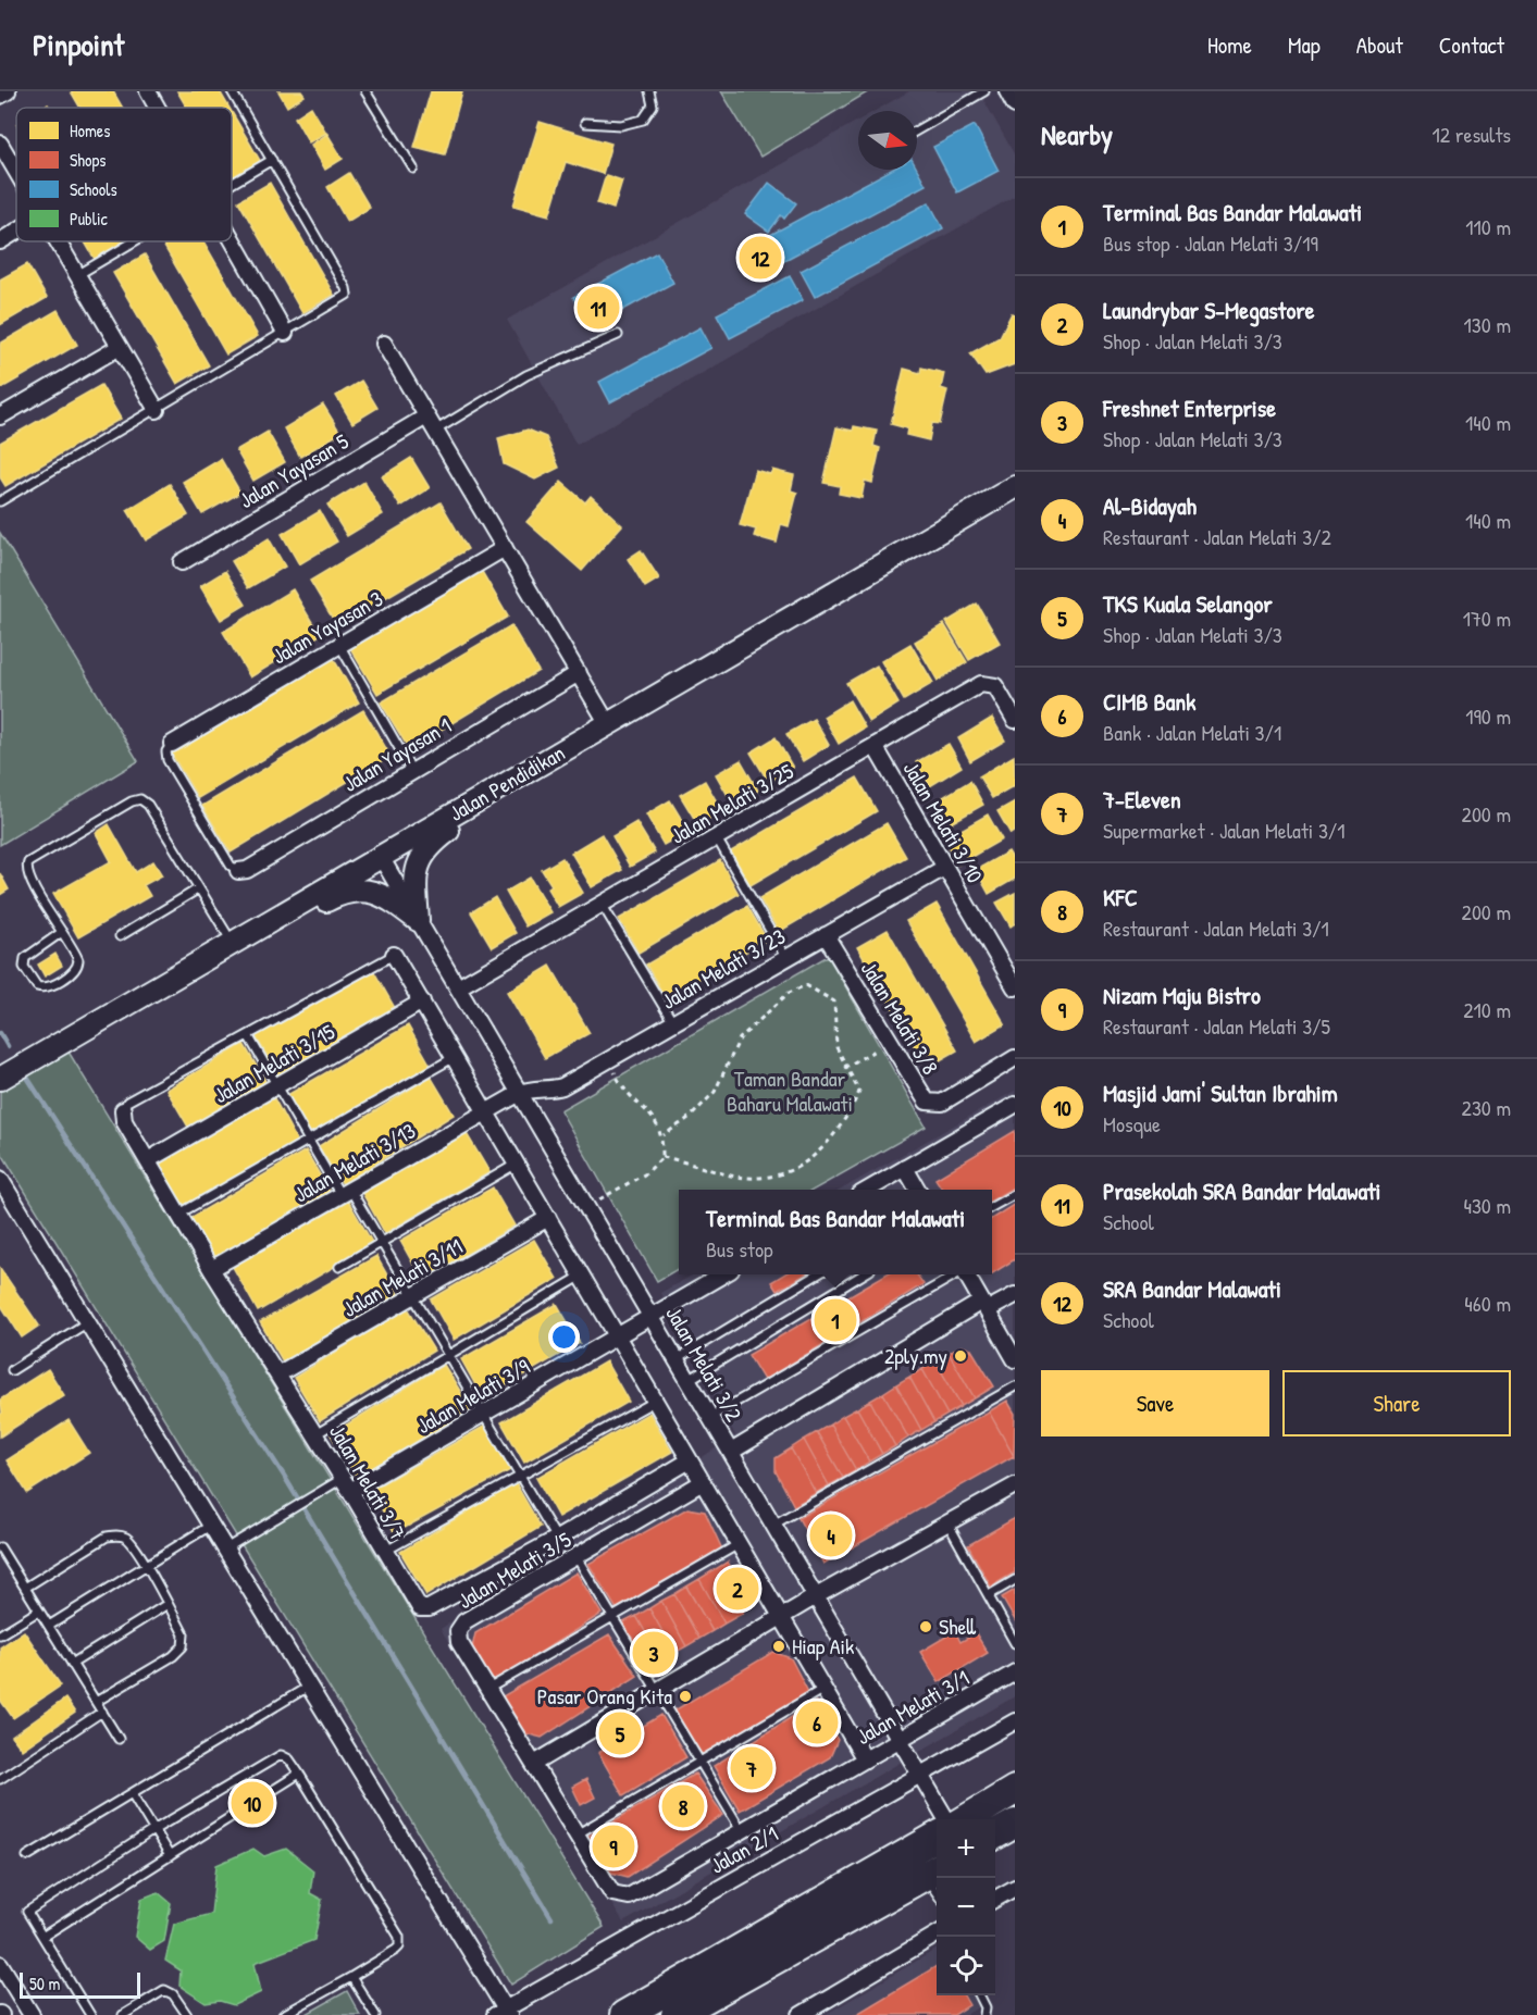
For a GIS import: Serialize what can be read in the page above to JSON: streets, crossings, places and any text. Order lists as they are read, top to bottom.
{
  "streets": {
    "street": [
      "Jalan Yayasan 5",
      "Jalan Yayasan 3",
      "Jalan Yayasan 1",
      "Jalan Pendidikan",
      "Jalan Melati 3/25",
      "Jalan Melati 3/10",
      "Jalan Melati 3/23",
      "Jalan Melati 3/8",
      "Jalan Melati 3/15",
      "Jalan Melati 3/13",
      "Jalan Melati 3/11",
      "Jalan Melati 3/2",
      "Jalan Melati 3/9",
      "Jalan Melati 3/7",
      "Jalan Melati 3/5",
      "Jalan Melati 3/1",
      "Jalan 2/1"
    ]
  },
  "crossings": [
    ["Jalan Pendidikan", "Jalan Melati 3/2"],
    ["Jalan Melati 3/25", "Jalan Melati 3/10"],
    ["Jalan Melati 3/25", "Jalan Melati 3/2"],
    ["Jalan Melati 3/10", "Jalan Melati 3/23"],
    ["Jalan Melati 3/23", "Jalan Melati 3/8"],
    ["Jalan Melati 3/23", "Jalan Melati 3/13"],
    ["Jalan Melati 3/23", "Jalan Melati 3/2"],
    ["Jalan Melati 3/15", "Jalan Melati 3/7"],
    ["Jalan Melati 3/13", "Jalan Melati 3/2"],
    ["Jalan Melati 3/13", "Jalan Melati 3/7"],
    ["Jalan Melati 3/11", "Jalan Melati 3/7"],
    ["Jalan Melati 3/2", "Jalan Melati 3/9"],
    ["Jalan Melati 3/2", "Jalan Melati 3/1"],
    ["Jalan Melati 3/2", "Jalan 2/1"],
    ["Jalan Melati 3/9", "Jalan Melati 3/7"],
    ["Jalan Melati 3/5", "Jalan Melati 3/1"]
  ],
  "parks": ["Taman Bandar Baharu Malawati"],
  "places": [
    "2ply.my",
    "Shell",
    "Hiap Aik",
    "Pasar Orang Kita"
  ],
  "legend": [
    "Homes",
    "Shops",
    "Schools",
    "Public"
  ],
  "scale_bar": "50 m",
  "north": "right",
  "page": {
    "header": "Pinpoint",
    "nav": [
      "Home",
      "Map",
      "About",
      "Contact"
    ],
    "heading": ["Nearby", "12 results"],
    "list": [
      {
        "mark": "1",
        "name": "Terminal Bas Bandar Malawati",
        "note": "Bus stop · Jalan Melati 3/19",
        "value": "110 m"
      },
      {
        "mark": "2",
        "name": "Laundrybar S-Megastore",
        "note": "Shop · Jalan Melati 3/3",
        "value": "130 m"
      },
      {
        "mark": "3",
        "name": "Freshnet Enterprise",
        "note": "Shop · Jalan Melati 3/3",
        "value": "140 m"
      },
      {
        "mark": "4",
        "name": "Al-Bidayah",
        "note": "Restaurant · Jalan Melati 3/2",
        "value": "140 m"
      },
      {
        "mark": "5",
        "name": "TKS Kuala Selangor",
        "note": "Shop · Jalan Melati 3/3",
        "value": "170 m"
      },
      {
        "mark": "6",
        "name": "CIMB Bank",
        "note": "Bank · Jalan Melati 3/1",
        "value": "190 m"
      },
      {
        "mark": "7",
        "name": "7-Eleven",
        "note": "Supermarket · Jalan Melati 3/1",
        "value": "200 m"
      },
      {
        "mark": "8",
        "name": "KFC",
        "note": "Restaurant · Jalan Melati 3/1",
        "value": "200 m"
      },
      {
        "mark": "9",
        "name": "Nizam Maju Bistro",
        "note": "Restaurant · Jalan Melati 3/5",
        "value": "210 m"
      },
      {
        "mark": "10",
        "name": "Masjid Jami' Sultan Ibrahim",
        "note": "Mosque",
        "value": "230 m"
      },
      {
        "mark": "11",
        "name": "Prasekolah SRA Bandar Malawati",
        "note": "School",
        "value": "430 m"
      },
      {
        "mark": "12",
        "name": "SRA Bandar Malawati",
        "note": "School",
        "value": "460 m"
      }
    ],
    "pins": [
      "12",
      "11",
      "1",
      "4",
      "2",
      "3",
      "6",
      "5",
      "7",
      "10",
      "8",
      "9"
    ],
    "popup": ["Terminal Bas Bandar Malawati", "Bus stop"],
    "buttons": ["Save", "Share"],
    "map_buttons": ["+", "−"],
    "scale": "50 m"
  }
}
